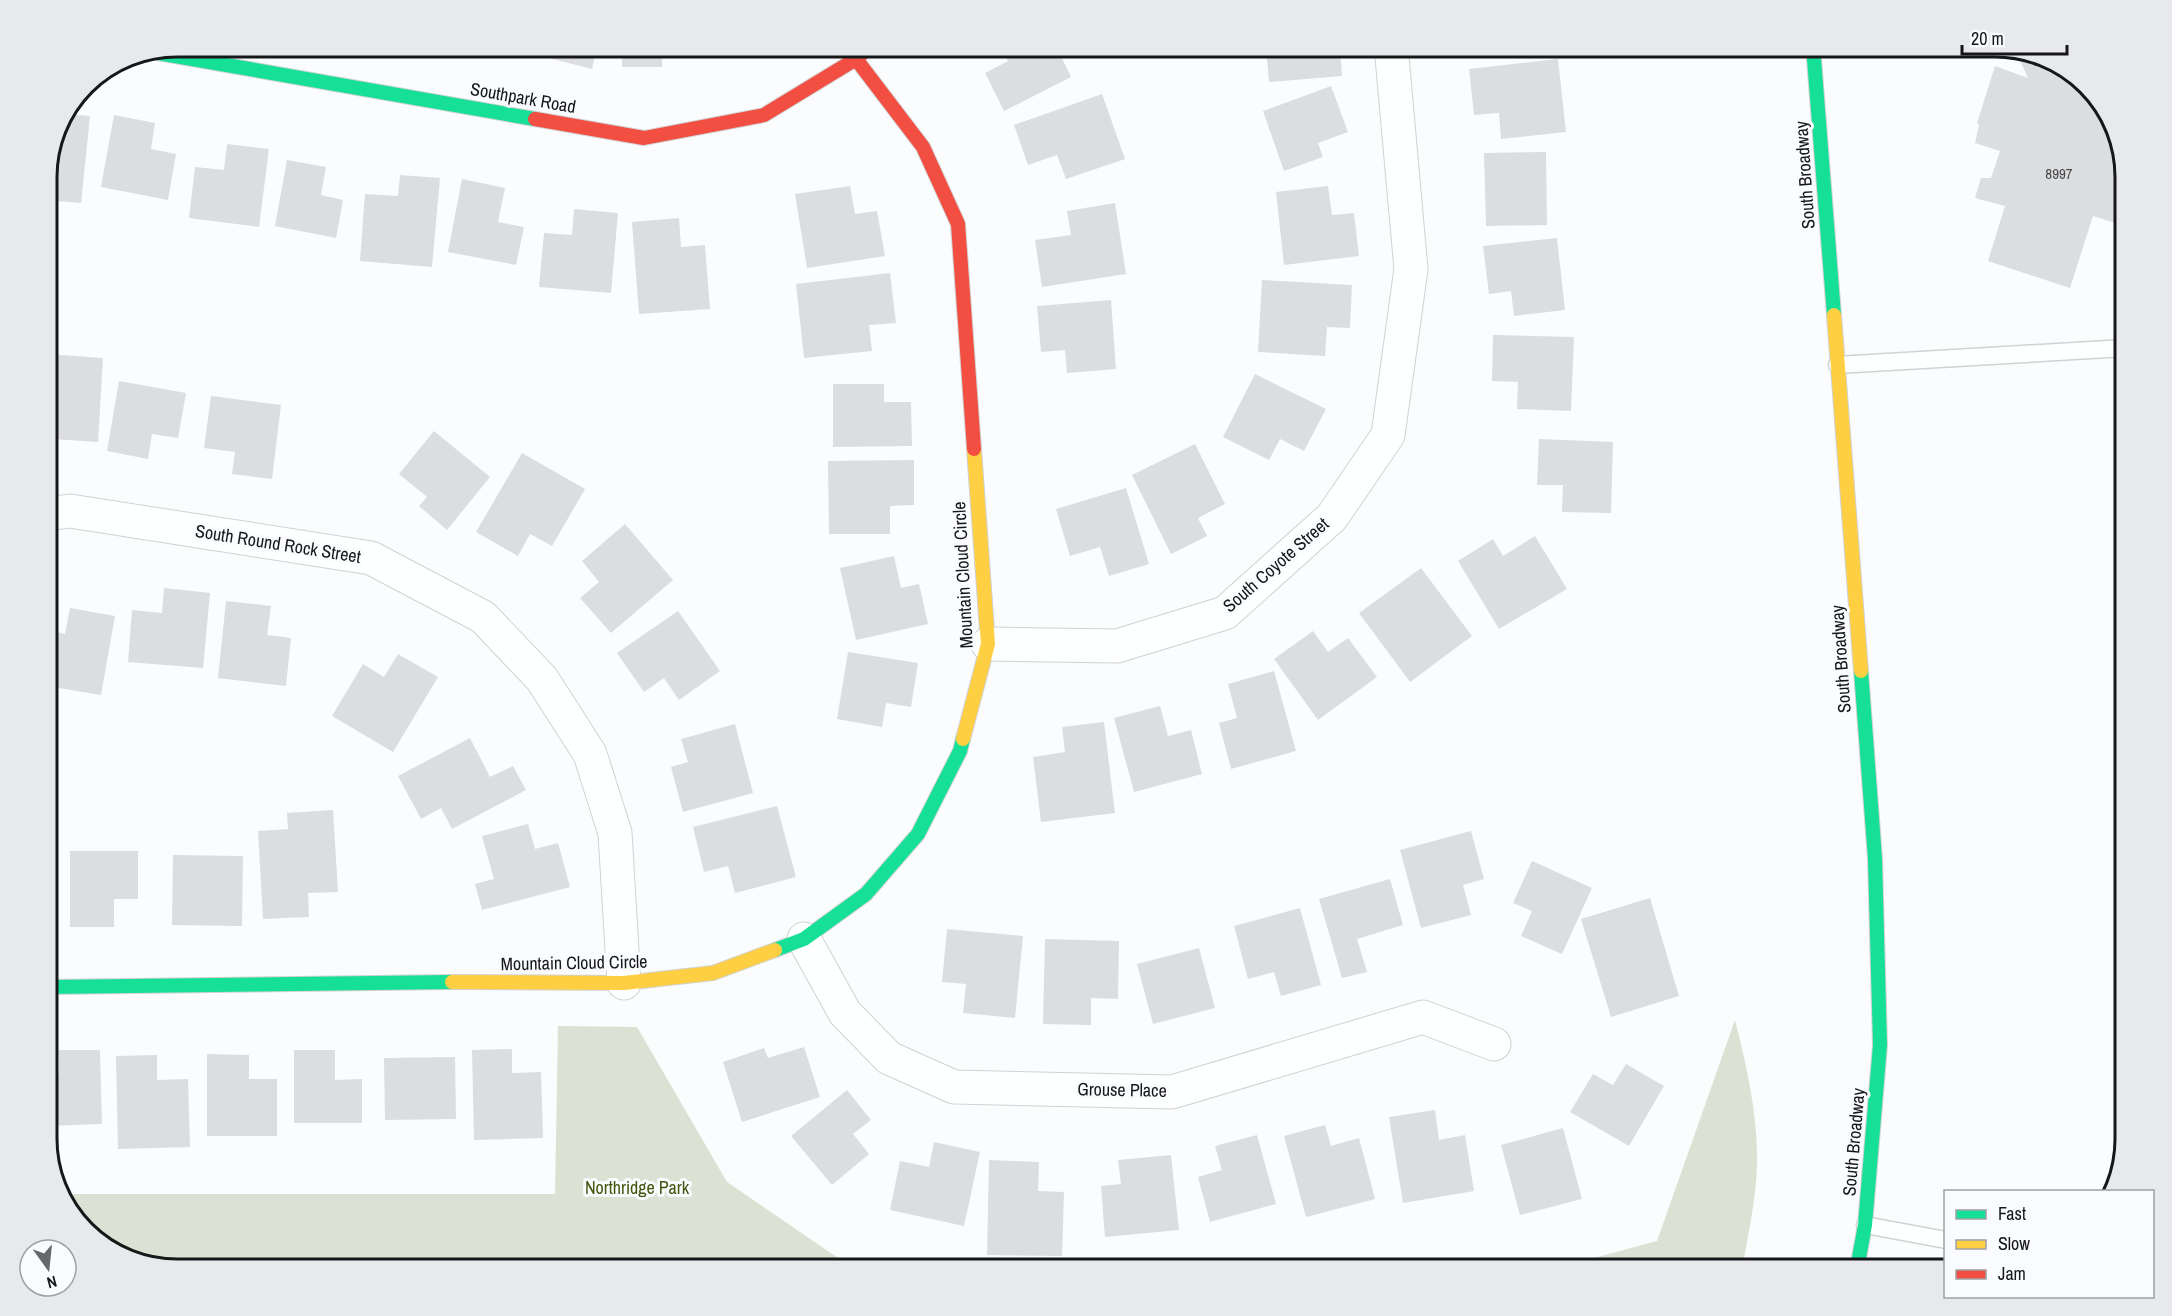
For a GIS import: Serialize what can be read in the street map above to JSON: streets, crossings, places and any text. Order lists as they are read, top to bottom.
{
  "streets": {
    "street": [
      "Southpark Road",
      "South Broadway",
      "South Round Rock Street",
      "South Coyote Street",
      "Mountain Cloud Circle",
      "Grouse Place"
    ]
  },
  "crossings": [
    ["Southpark Road", "Mountain Cloud Circle"],
    ["South Round Rock Street", "Mountain Cloud Circle"],
    ["South Coyote Street", "Mountain Cloud Circle"],
    ["Mountain Cloud Circle", "Grouse Place"]
  ],
  "parks": ["Northridge Park"],
  "house_numbers": ["8997"],
  "legend": ["Fast", "Slow", "Jam"],
  "scale_bar": "20 m",
  "north": "bottom"
}
